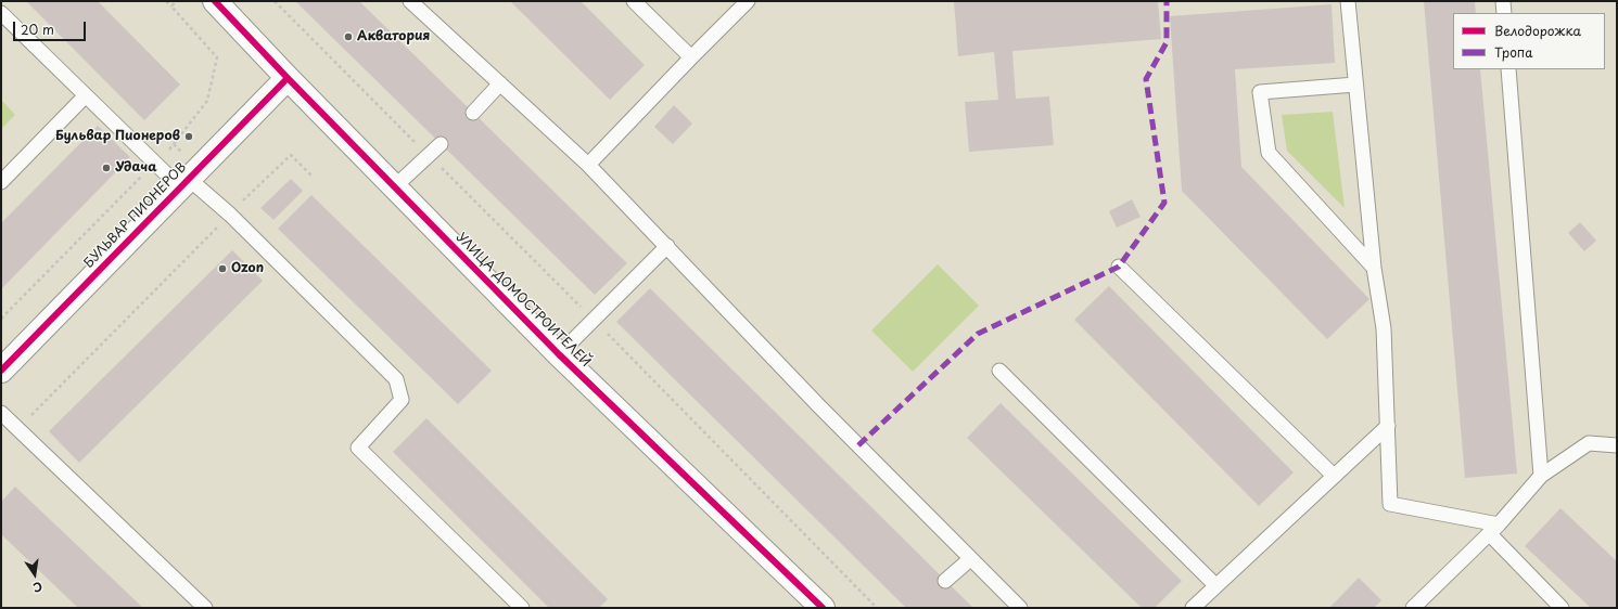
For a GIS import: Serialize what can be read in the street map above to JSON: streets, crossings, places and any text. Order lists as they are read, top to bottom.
{
  "streets": {
    "street": ["БУЛЬВАР ПИОНЕРОВ", "УЛИЦА ДОМОСТРОИТЕЛЕЙ"]
  },
  "crossings": [
    ["БУЛЬВАР ПИОНЕРОВ", "УЛИЦА ДОМОСТРОИТЕЛЕЙ"]
  ],
  "places": [
    "Акватория",
    "Бульвар Пионеров",
    "Удача",
    "Ozon"
  ],
  "legend": ["Велодорожка", "Тропа"],
  "scale_bar": "20 m",
  "north": "bottom"
}
